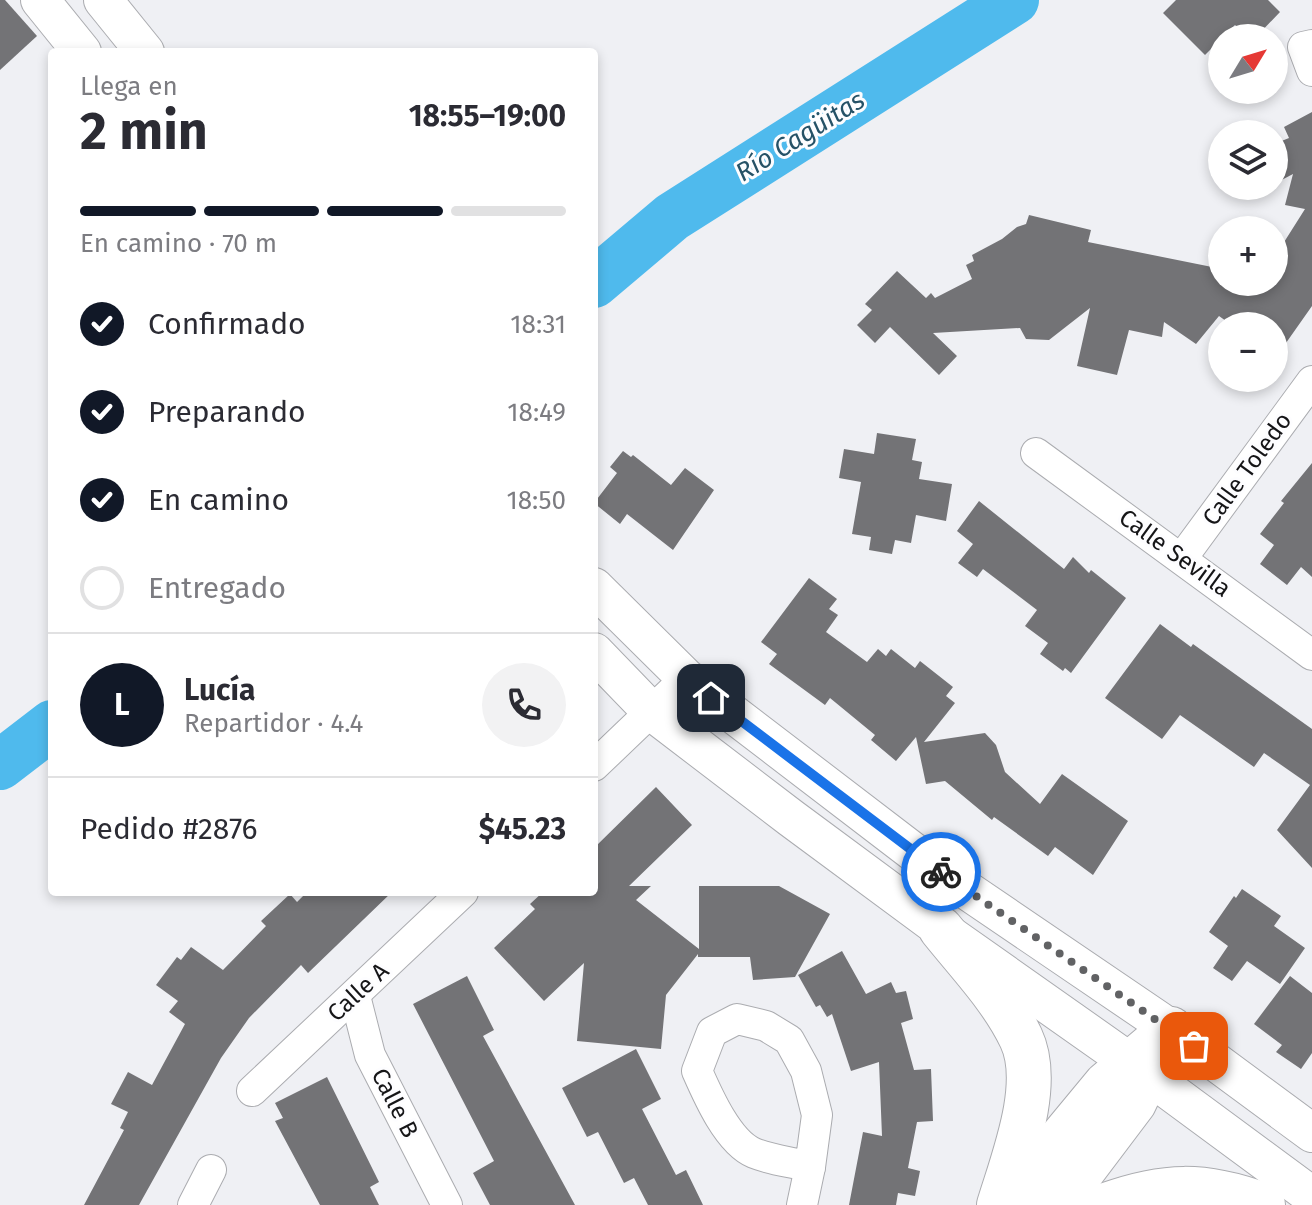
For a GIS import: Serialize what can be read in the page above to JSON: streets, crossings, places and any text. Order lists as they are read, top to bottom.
{
  "streets": {
    "street": [
      "Calle Toledo",
      "Calle Sevilla",
      "Calle A",
      "Calle B"
    ]
  },
  "crossings": [
    ["Calle Toledo", "Calle Sevilla"],
    ["Calle A", "Calle B"]
  ],
  "water": ["Río Cagüitas"],
  "north": "top right",
  "page": {
    "map_buttons": ["+", "−"],
    "heading": ["2 min", "Llega en", "18:55–19:00"],
    "panel": [
      "Lucía",
      "Repartidor · 4.4",
      "Pedido #2876",
      "$45.23"
    ],
    "bar": "En camino · 70 m",
    "list": [
      ["Confirmado", "18:31"],
      ["Preparando", "18:49"],
      ["En camino", "18:50"],
      "Entregado"
    ],
    "round": "L"
  }
}
